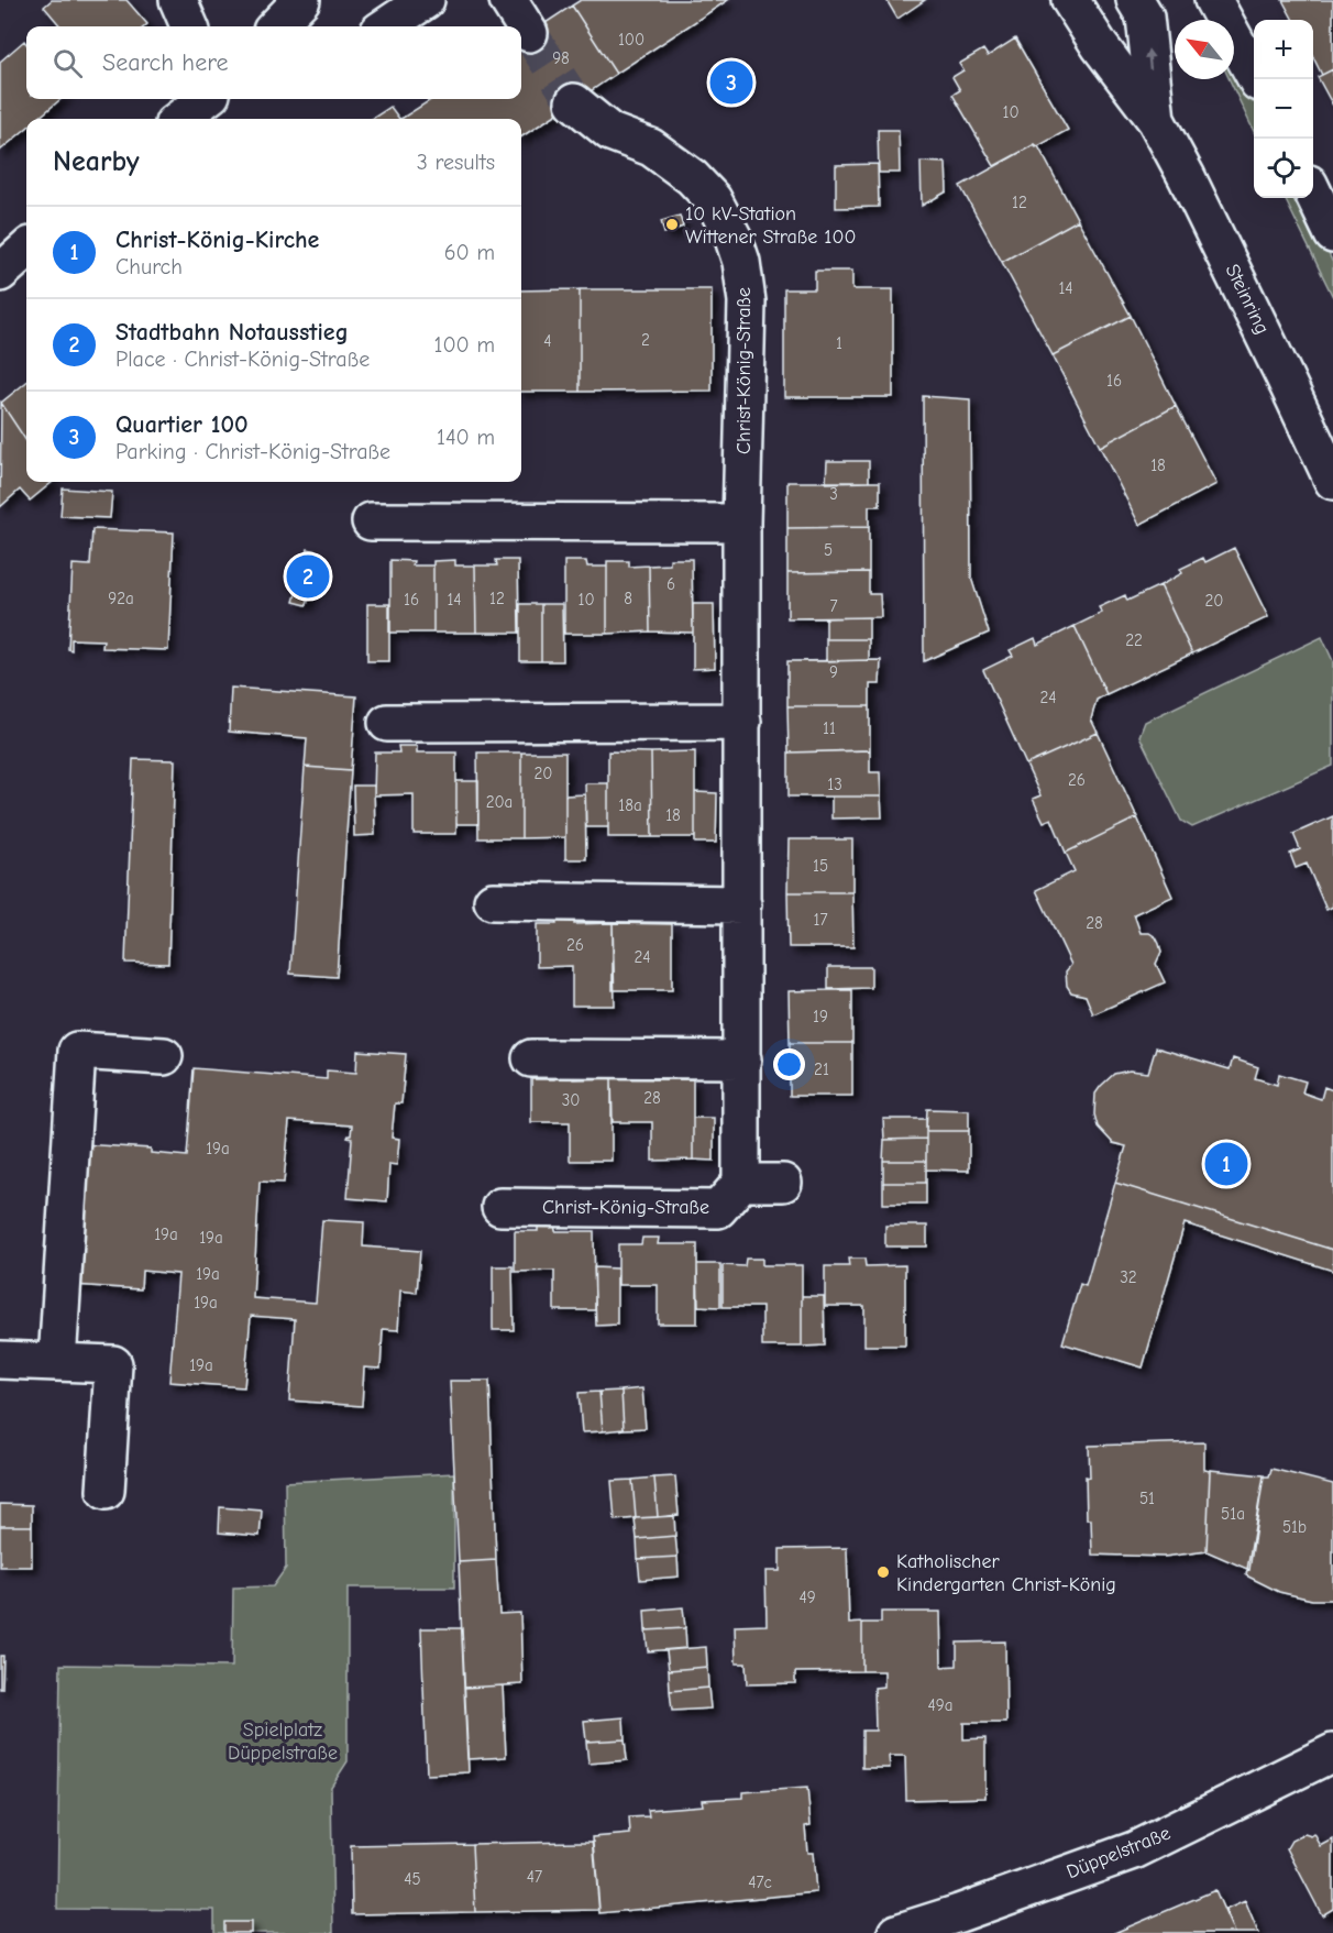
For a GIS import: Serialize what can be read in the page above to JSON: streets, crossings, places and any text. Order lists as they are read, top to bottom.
{
  "streets": {
    "street": ["Steinring", "Christ-König-Straße", "Düppelstraße"]
  },
  "parks": ["Spielplatz Düppelstraße"],
  "places": ["10 kV-Station Wittener Straße 100", "Katholischer Kindergarten Christ-König"],
  "house_numbers": [
    "100",
    "98",
    "10",
    "12",
    "14",
    "2",
    "4",
    "1",
    "16",
    "18",
    "3",
    "5",
    "6",
    "92a",
    "12",
    "8",
    "16",
    "14",
    "10",
    "20",
    "7",
    "22",
    "9",
    "24",
    "11",
    "20",
    "26",
    "13",
    "20a",
    "18a",
    "18",
    "15",
    "17",
    "28",
    "26",
    "24",
    "19",
    "21",
    "28",
    "30",
    "19a",
    "19a",
    "19a",
    "19a",
    "32",
    "19a",
    "19a",
    "51",
    "51a",
    "51b",
    "49",
    "49a",
    "47",
    "45",
    "47c"
  ],
  "north": "top left",
  "page": {
    "map_buttons": ["+", "−"],
    "search": "Search here",
    "pins": ["3", "2", "1"],
    "heading": ["Nearby", "3 results"],
    "list": [
      {
        "mark": "1",
        "name": "Christ-König-Kirche",
        "note": "Church",
        "value": "60 m"
      },
      {
        "mark": "2",
        "name": "Stadtbahn Notausstieg",
        "note": "Place · Christ-König-Straße",
        "value": "100 m"
      },
      {
        "mark": "3",
        "name": "Quartier 100",
        "note": "Parking · Christ-König-Straße",
        "value": "140 m"
      }
    ]
  }
}
